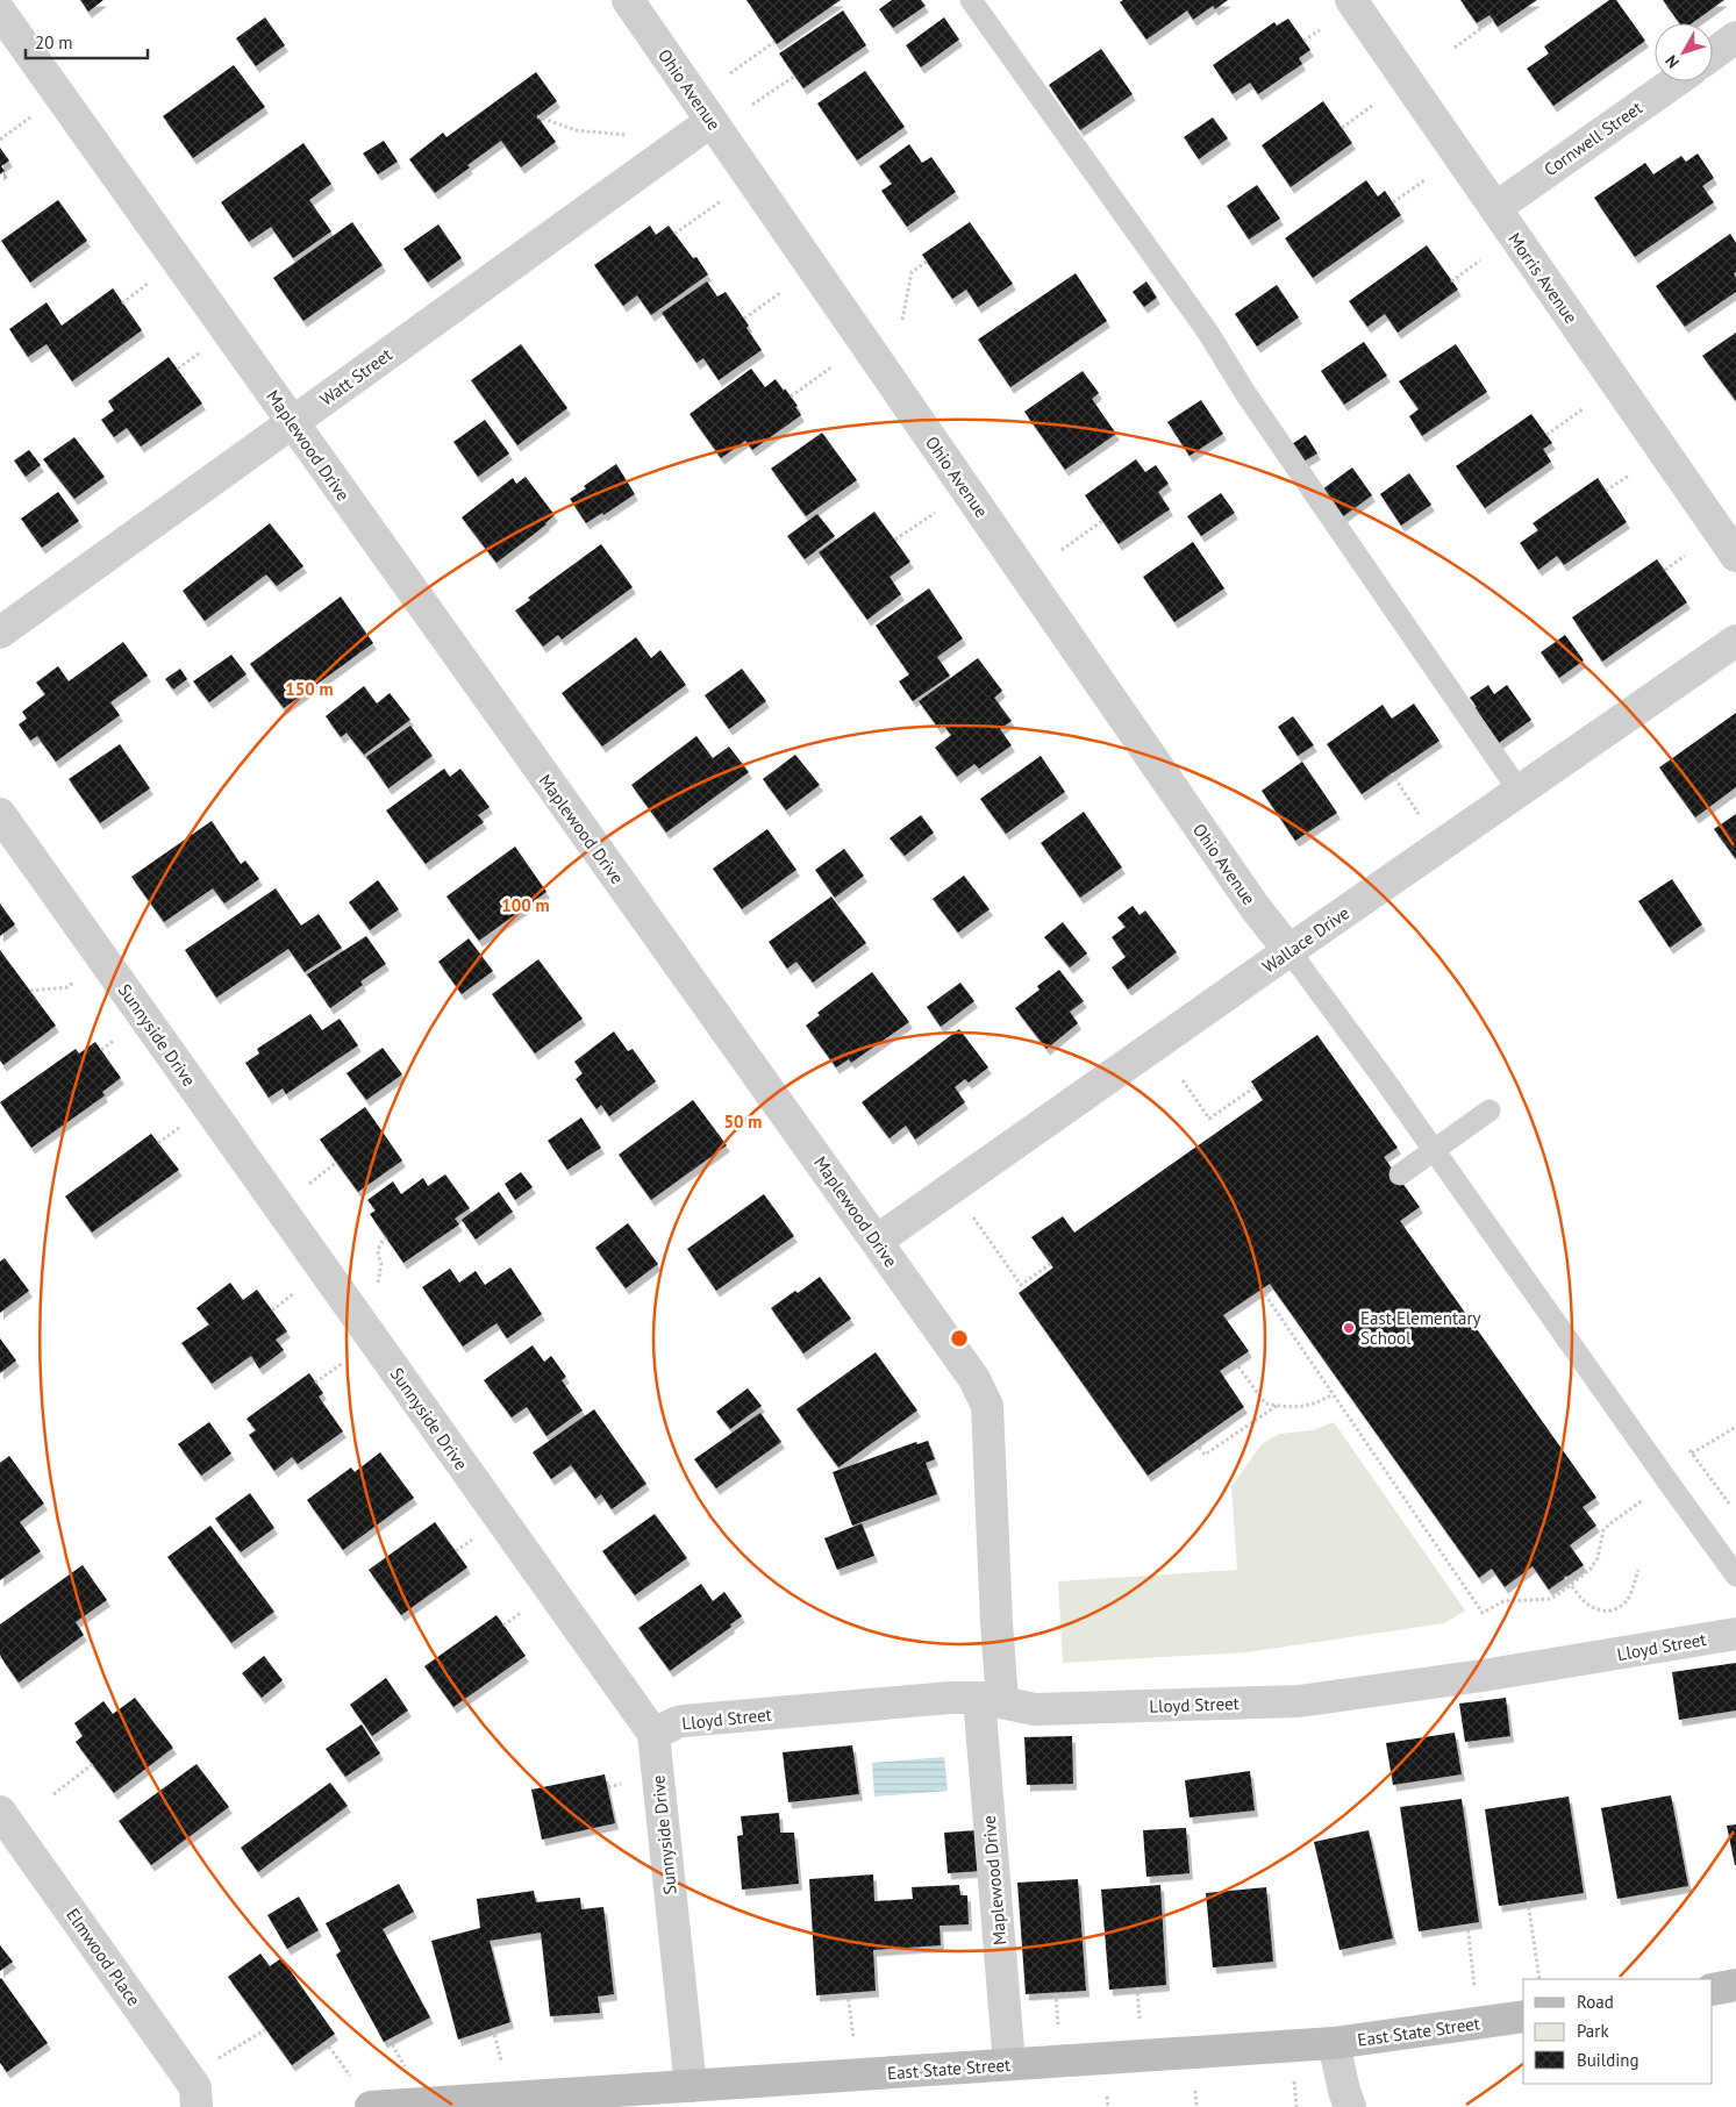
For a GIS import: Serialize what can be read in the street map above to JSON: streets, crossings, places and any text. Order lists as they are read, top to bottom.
{
  "streets": {
    "main road": ["East State Street"],
    "street": [
      "Ohio Avenue",
      "Cornwell Street",
      "Morris Avenue",
      "Watt Street",
      "Maplewood Drive",
      "Wallace Drive",
      "Sunnyside Drive",
      "Lloyd Street",
      "Elmwood Place"
    ]
  },
  "crossings": [
    ["Ohio Avenue", "Watt Street"],
    ["Ohio Avenue", "Wallace Drive"],
    ["Cornwell Street", "Morris Avenue"],
    ["Watt Street", "Maplewood Drive"],
    ["Maplewood Drive", "Wallace Drive"],
    ["Maplewood Drive", "Lloyd Street"],
    ["Maplewood Drive", "East State Street"],
    ["Sunnyside Drive", "Lloyd Street"],
    ["Sunnyside Drive", "East State Street"]
  ],
  "places": ["East Elementary School"],
  "legend": ["Road", "Park", "Building"],
  "scale_bar": "20 m",
  "north": "bottom left",
  "rings": ["150 m", "100 m", "50 m"]
}
